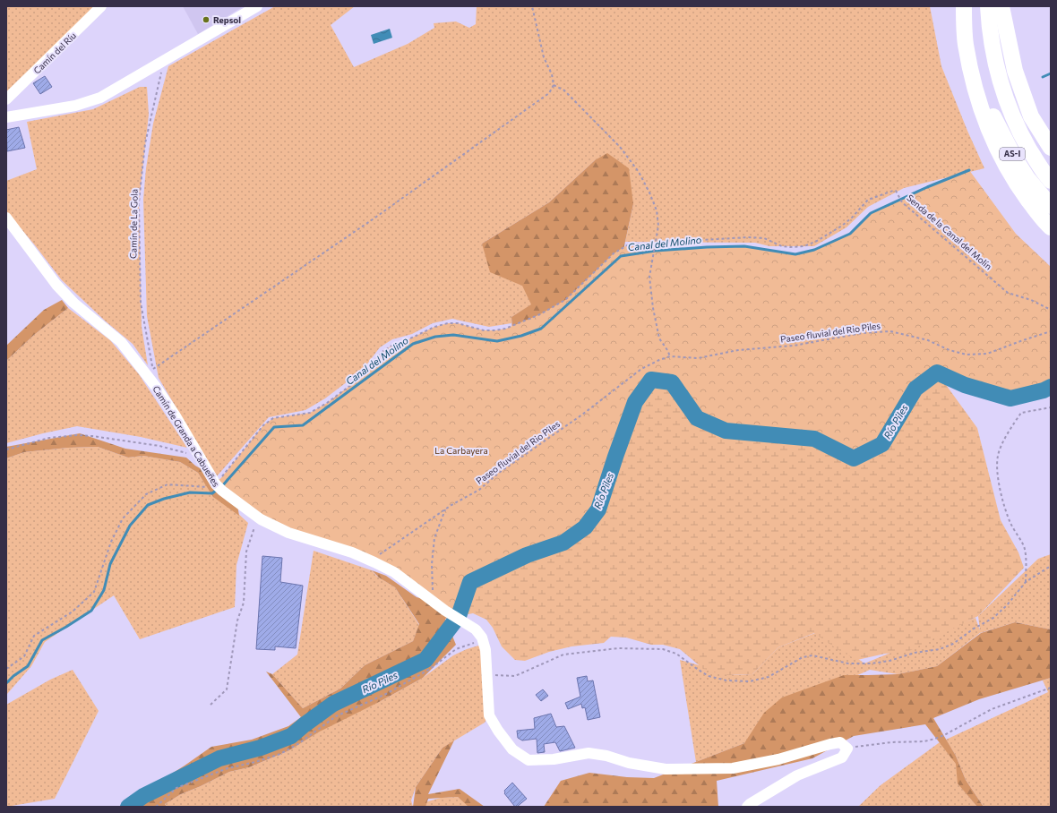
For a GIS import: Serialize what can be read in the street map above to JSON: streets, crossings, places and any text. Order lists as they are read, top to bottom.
{
  "streets": {
    "highway": ["AS-I"],
    "street": ["Camín del Ríu", "Camín de Granda a Cabueñes"],
    "path": ["Camín de La Gola", "Senda de la Canal del Molín", "Paseo fluvial del Rio Piles"]
  },
  "crossings": [
    ["Camín de La Gola", "Camín de Granda a Cabueñes"],
    ["Senda de la Canal del Molín", "Camín de Granda a Cabueñes"],
    ["Paseo fluvial del Rio Piles", "Camín de Granda a Cabueñes"]
  ],
  "water": ["Canal del Molino", "Río Piles"],
  "parks": ["La Carbayera"],
  "places": ["Repsol"]
}
